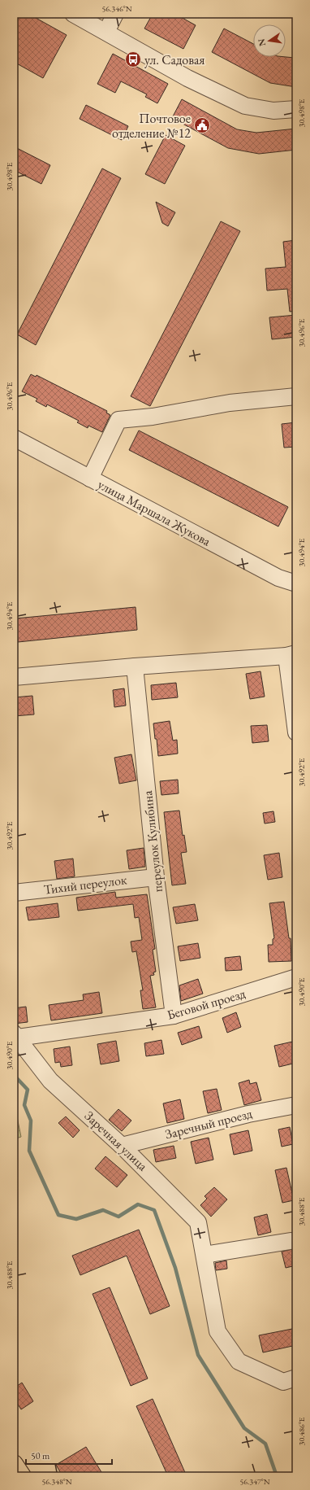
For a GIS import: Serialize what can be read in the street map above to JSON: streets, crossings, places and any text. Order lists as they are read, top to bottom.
{
  "streets": {
    "street": [
      "улица Маршала Жукова",
      "переулок Кулибина",
      "Тихий переулок",
      "Беговой проезд",
      "Заречный проезд",
      "Заречная улица"
    ]
  },
  "crossings": [
    ["переулок Кулибина", "Тихий переулок"],
    ["переулок Кулибина", "Беговой проезд"],
    ["Беговой проезд", "Заречная улица"],
    ["Заречный проезд", "Заречная улица"]
  ],
  "places": {
    "bus stop": ["ул. Садовая"],
    "public building": ["Почтовое отделение №12"]
  },
  "scale_bar": "50 m",
  "north": "left",
  "coordinates": [
    "56.346°N",
    "30.498°E",
    "30.496°E",
    "30.494°E",
    "30.492°E",
    "30.490°E",
    "30.488°E",
    "30.486°E",
    "56.348°N",
    "56.347°N"
  ]
}
